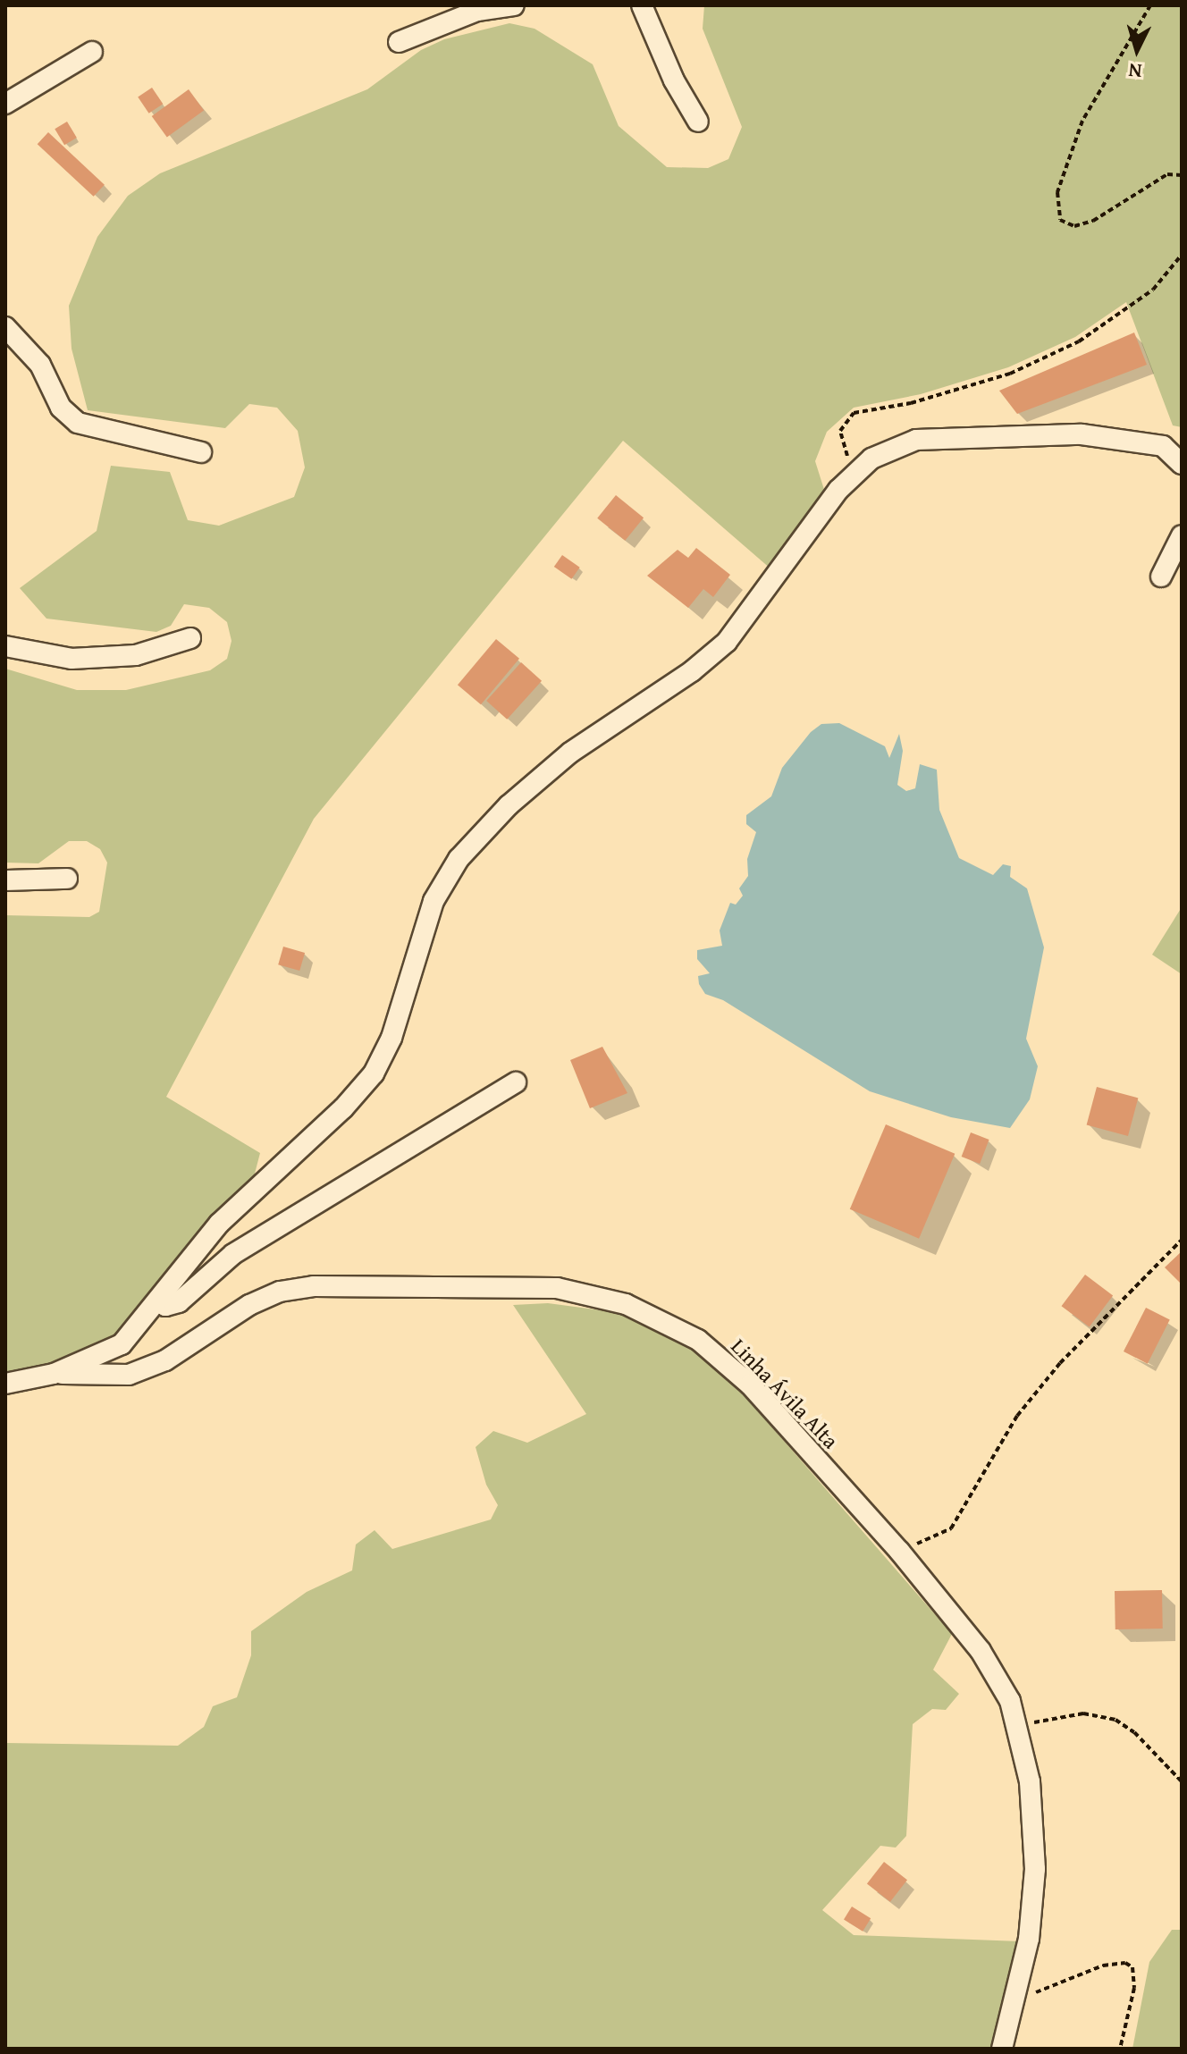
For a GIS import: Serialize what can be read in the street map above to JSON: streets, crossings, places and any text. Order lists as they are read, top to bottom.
{
  "streets": {
    "street": ["Linha Ávila Alta"]
  },
  "north": "bottom"
}
